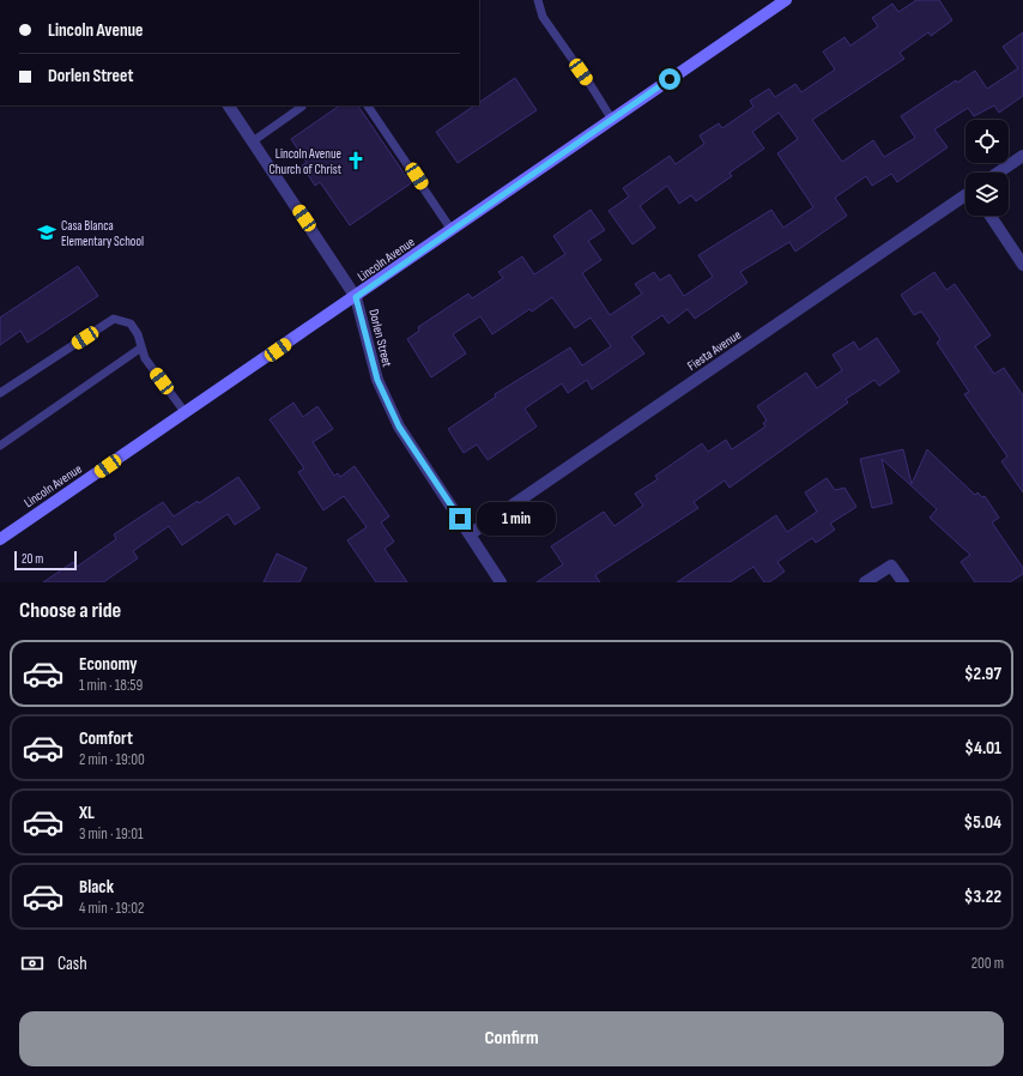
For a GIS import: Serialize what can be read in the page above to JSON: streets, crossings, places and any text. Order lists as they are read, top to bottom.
{
  "streets": {
    "street": ["Lincoln Avenue", "Dorlen Street", "Fiesta Avenue"]
  },
  "crossings": [
    ["Lincoln Avenue", "Dorlen Street"],
    ["Dorlen Street", "Fiesta Avenue"]
  ],
  "places": {
    "church": ["Lincoln Avenue Church of Christ"],
    "school or university": ["Casa Blanca Elementary School"]
  },
  "scale_bar": "20 m",
  "page": {
    "banner": ["Lincoln Avenue", "Dorlen Street"],
    "bubble": "1 min",
    "scale": "20 m",
    "heading": "Choose a ride",
    "list": [
      {
        "name": "Economy",
        "note": "1 min · 18:59",
        "value": "$2.97"
      },
      {
        "name": "Comfort",
        "note": "2 min · 19:00",
        "value": "$4.01"
      },
      {
        "name": "XL",
        "note": "3 min · 19:01",
        "value": "$5.04"
      },
      {
        "name": "Black",
        "note": "4 min · 19:02",
        "value": "$3.22"
      }
    ],
    "pay": ["Cash", "200 m"],
    "buttons": "Confirm"
  }
}
